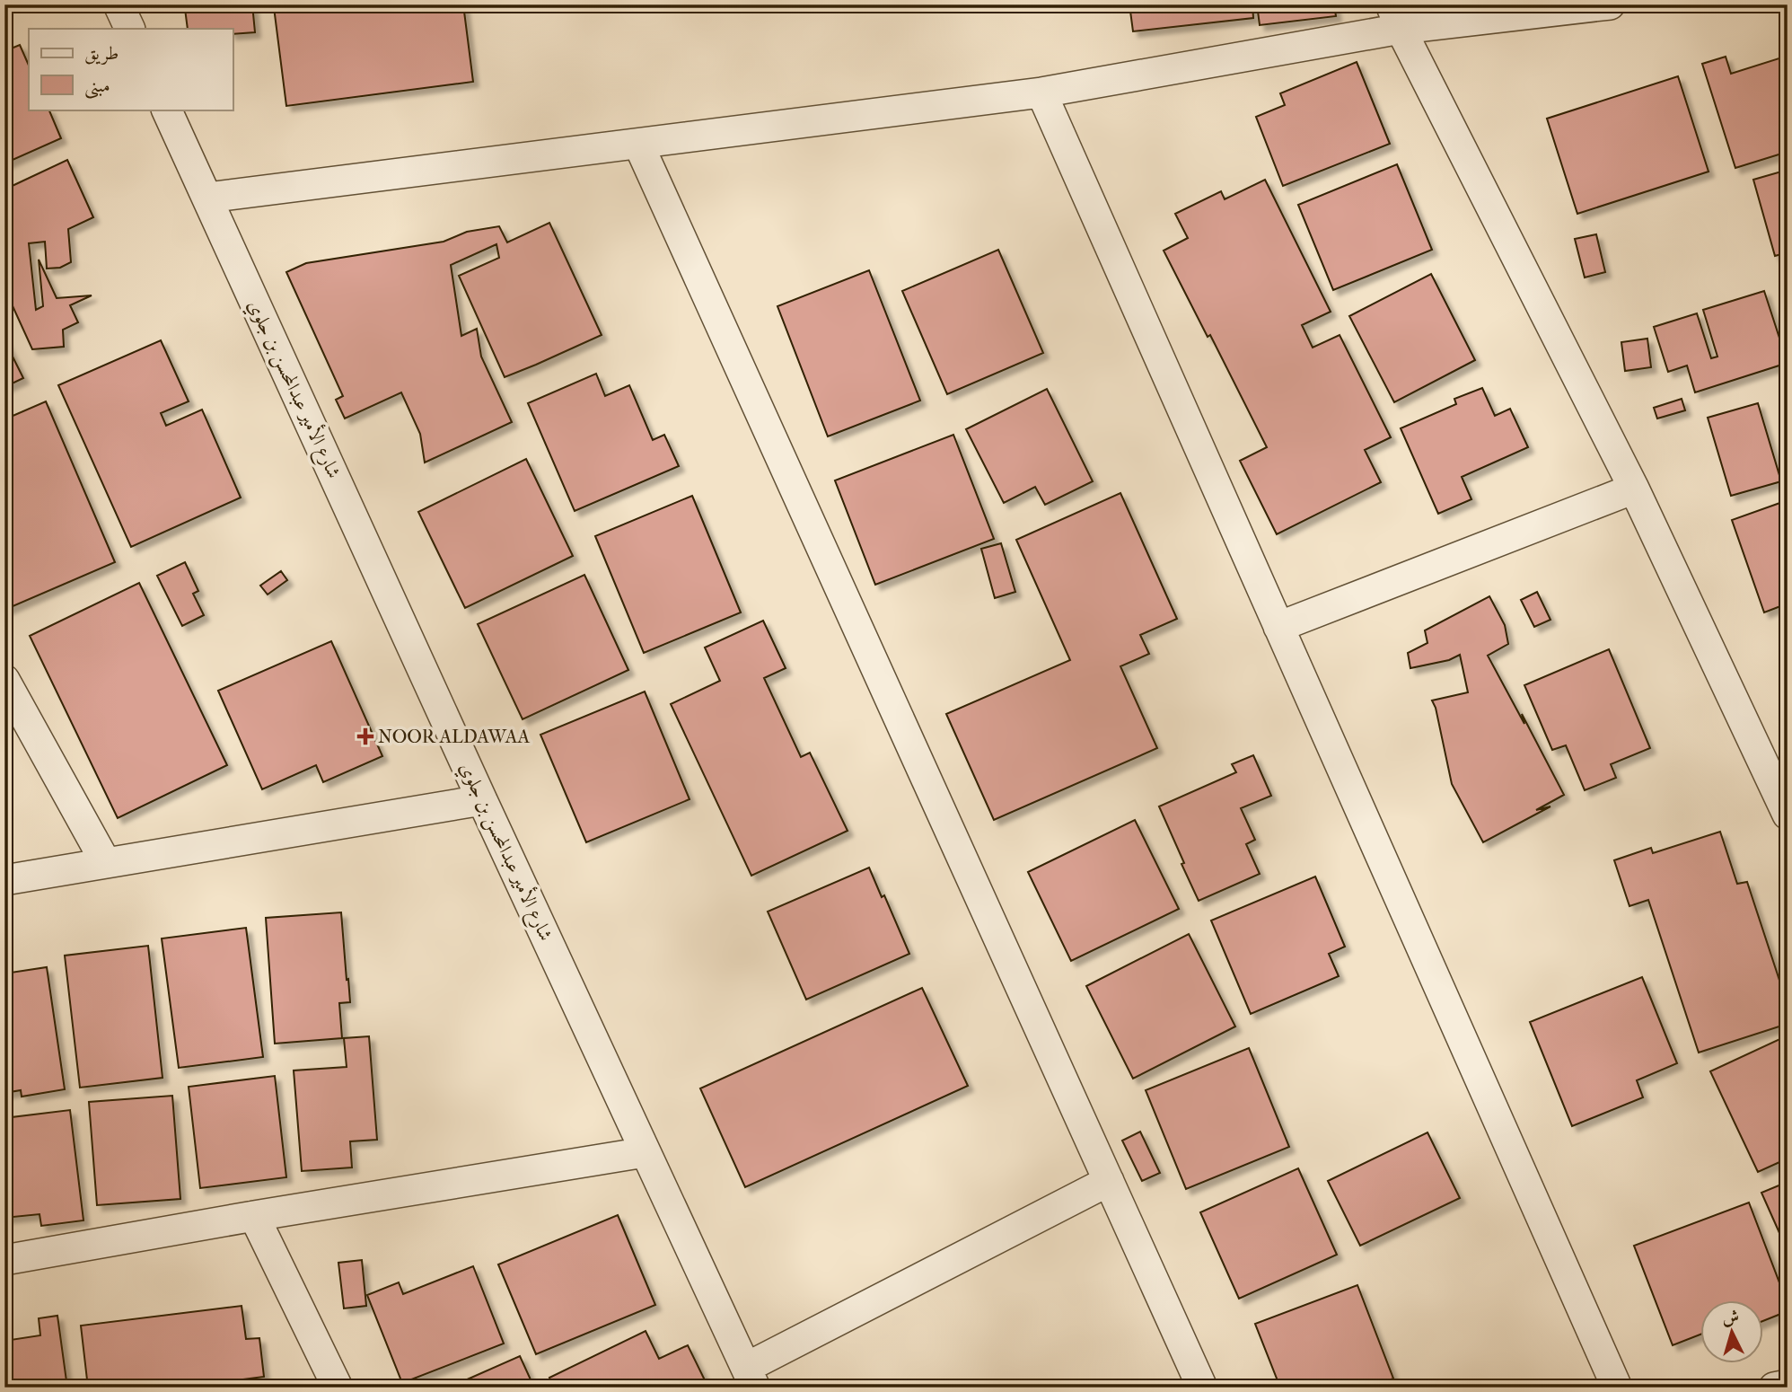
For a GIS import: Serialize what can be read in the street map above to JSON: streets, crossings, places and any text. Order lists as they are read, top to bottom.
{
  "streets": {
    "street": ["شارع الأمير عبدالمحسن بن جلوي"]
  },
  "places": {
    "health": ["NOOR ALDAWAA"]
  },
  "legend": ["طريق", "مبنى"],
  "north": "top"
}
